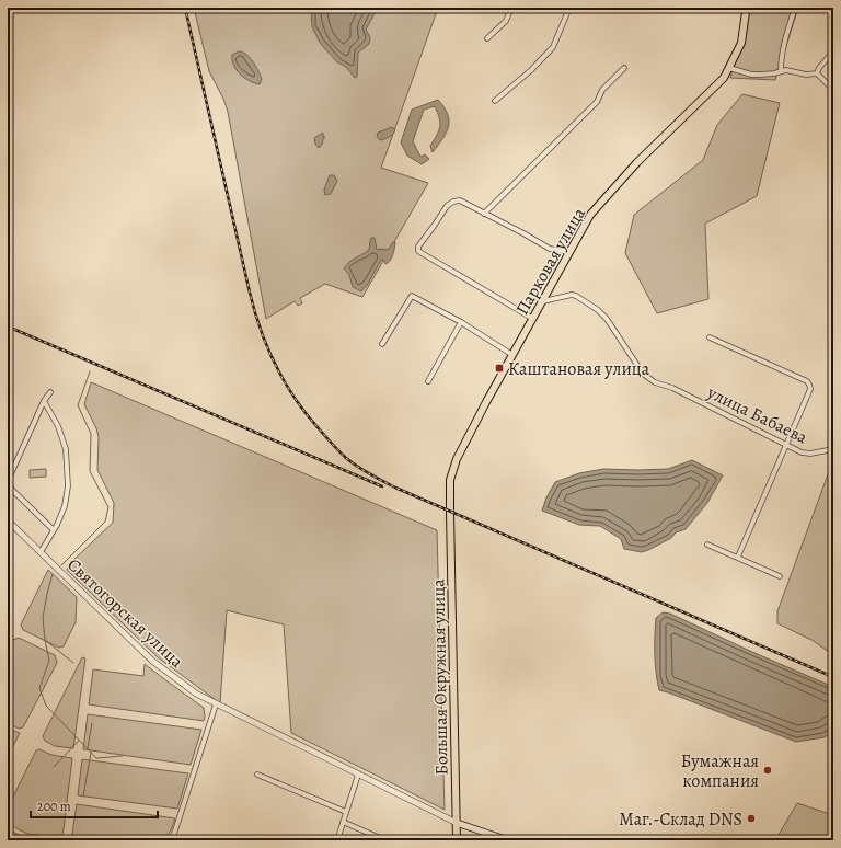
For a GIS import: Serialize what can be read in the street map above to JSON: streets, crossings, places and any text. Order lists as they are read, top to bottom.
{
  "streets": {
    "main road": ["Парковая улица", "Большая Окружная улица"],
    "street": ["улица Бабаева", "Святогорская улица"]
  },
  "crossings": [
    ["Парковая улица", "улица Бабаева"],
    ["Парковая улица", "Большая Окружная улица"],
    ["Святогорская улица", "Большая Окружная улица"]
  ],
  "places": {
    "transit": ["Каштановая улица"],
    "other": ["Бумажная компания", "Маг.-Склад DNS"]
  },
  "scale_bar": "200 m"
}
